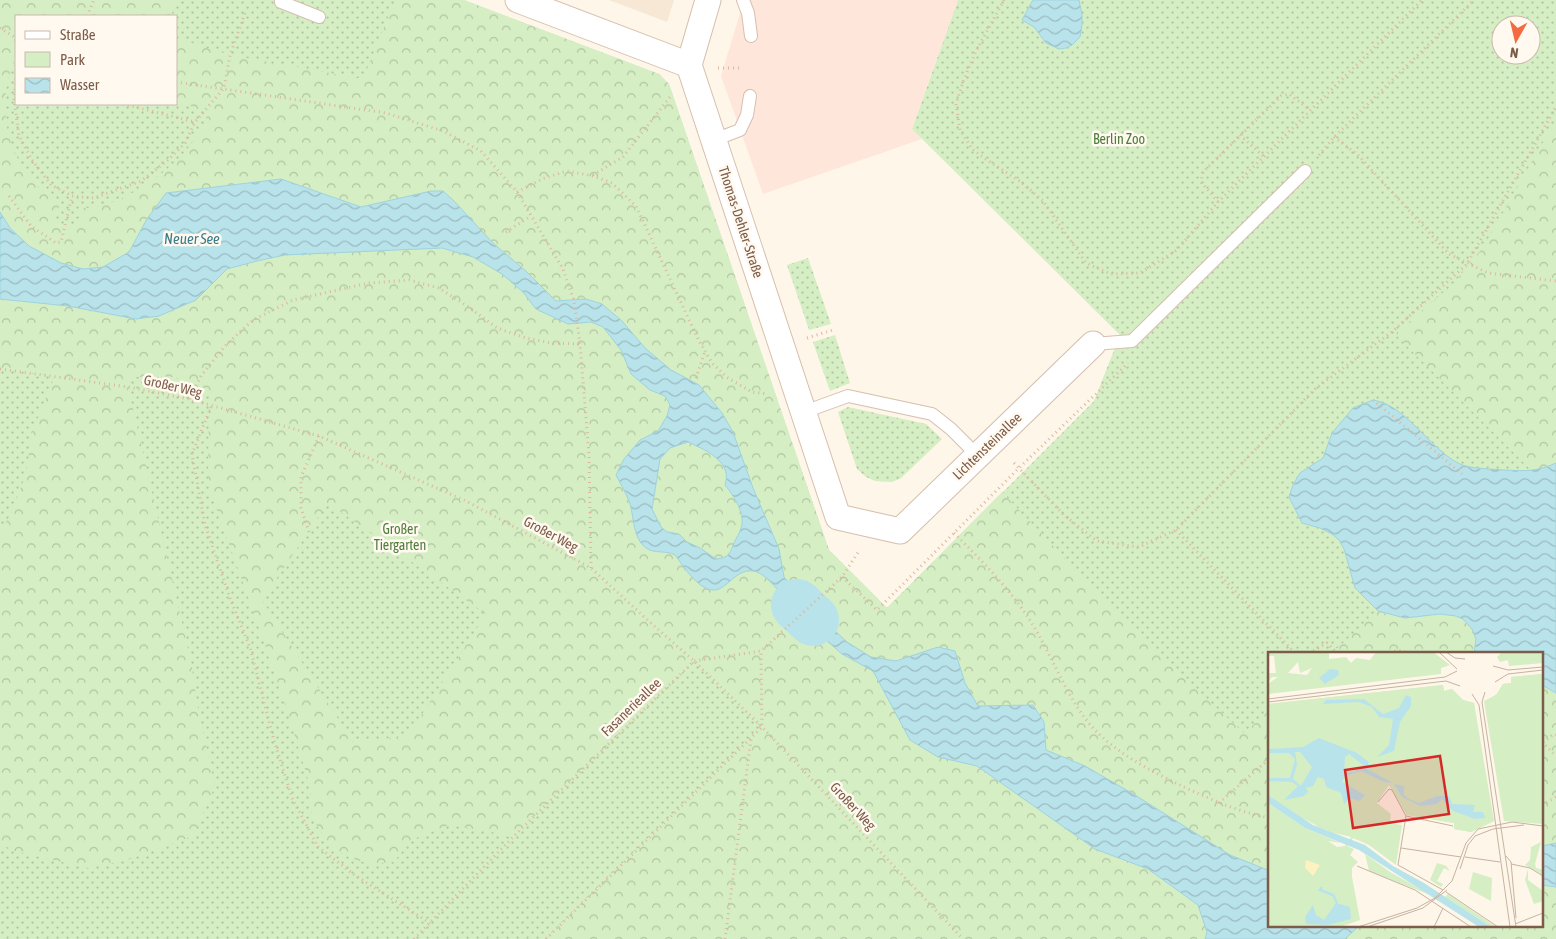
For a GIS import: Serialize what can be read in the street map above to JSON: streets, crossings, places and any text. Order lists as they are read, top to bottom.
{
  "streets": {
    "street": ["Thomas-Dehler-Straße", "Lichtensteinallee"],
    "path": ["Großer Weg", "Fasanerieallee"]
  },
  "crossings": [
    ["Thomas-Dehler-Straße", "Lichtensteinallee"],
    ["Großer Weg", "Fasanerieallee"]
  ],
  "water": ["Neuer See"],
  "parks": ["Berlin Zoo", "Großer Tiergarten"],
  "legend": ["Straße", "Park", "Wasser"],
  "north": "bottom"
}
